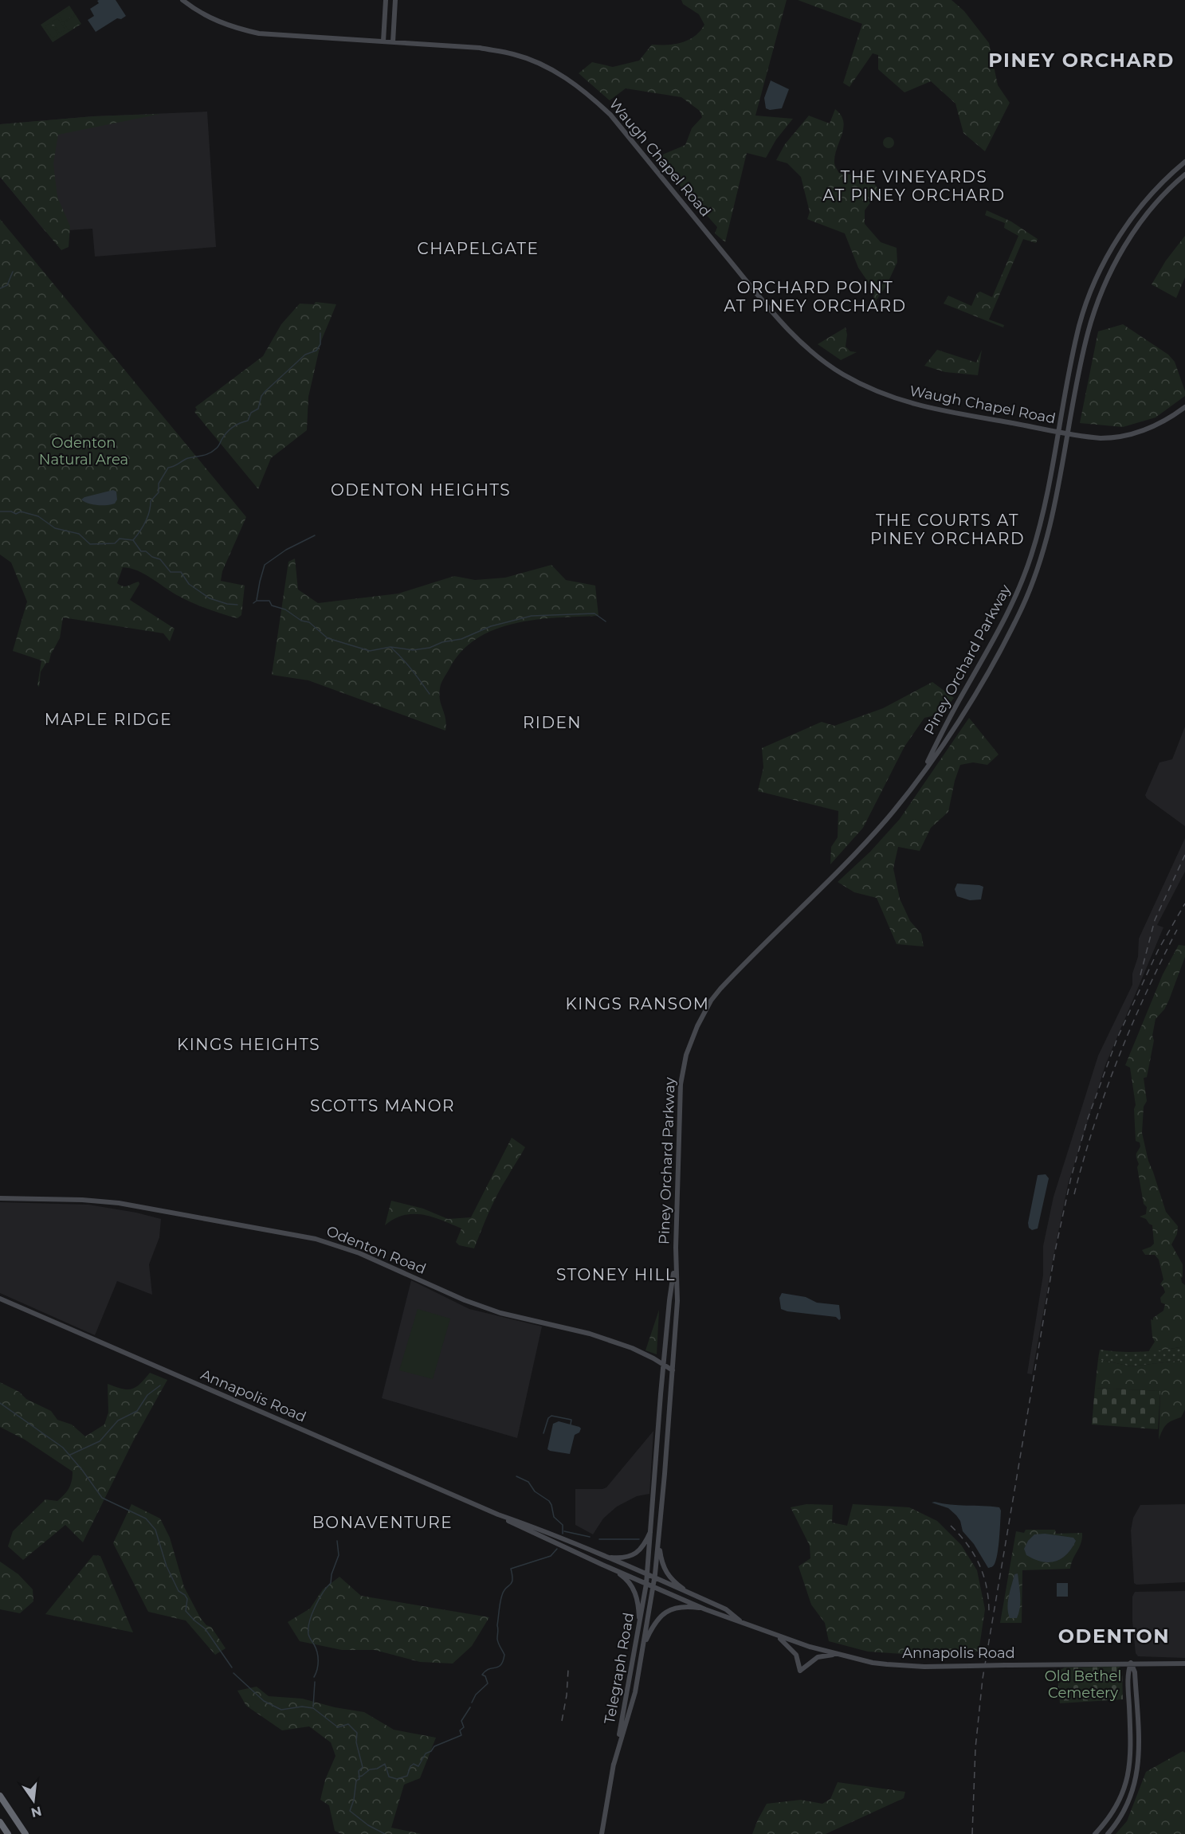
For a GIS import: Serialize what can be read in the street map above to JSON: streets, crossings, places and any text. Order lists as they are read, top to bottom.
{
  "streets": {
    "main road": [
      "Waugh Chapel Road",
      "Piney Orchard Parkway",
      "Odenton Road",
      "Annapolis Road",
      "Telegraph Road"
    ]
  },
  "crossings": [
    ["Waugh Chapel Road", "Piney Orchard Parkway"],
    ["Piney Orchard Parkway", "Odenton Road"],
    ["Piney Orchard Parkway", "Annapolis Road"],
    ["Piney Orchard Parkway", "Telegraph Road"],
    ["Annapolis Road", "Telegraph Road"]
  ],
  "districts": [
    "PINEY ORCHARD",
    "THE VINEYARDS AT PINEY ORCHARD",
    "CHAPELGATE",
    "ORCHARD POINT AT PINEY ORCHARD",
    "ODENTON HEIGHTS",
    "THE COURTS AT PINEY ORCHARD",
    "MAPLE RIDGE",
    "RIDEN",
    "KINGS RANSOM",
    "KINGS HEIGHTS",
    "SCOTTS MANOR",
    "STONEY HILL",
    "BONAVENTURE",
    "ODENTON"
  ],
  "parks": ["Odenton Natural Area", "Old Bethel Cemetery"],
  "north": "bottom"
}
